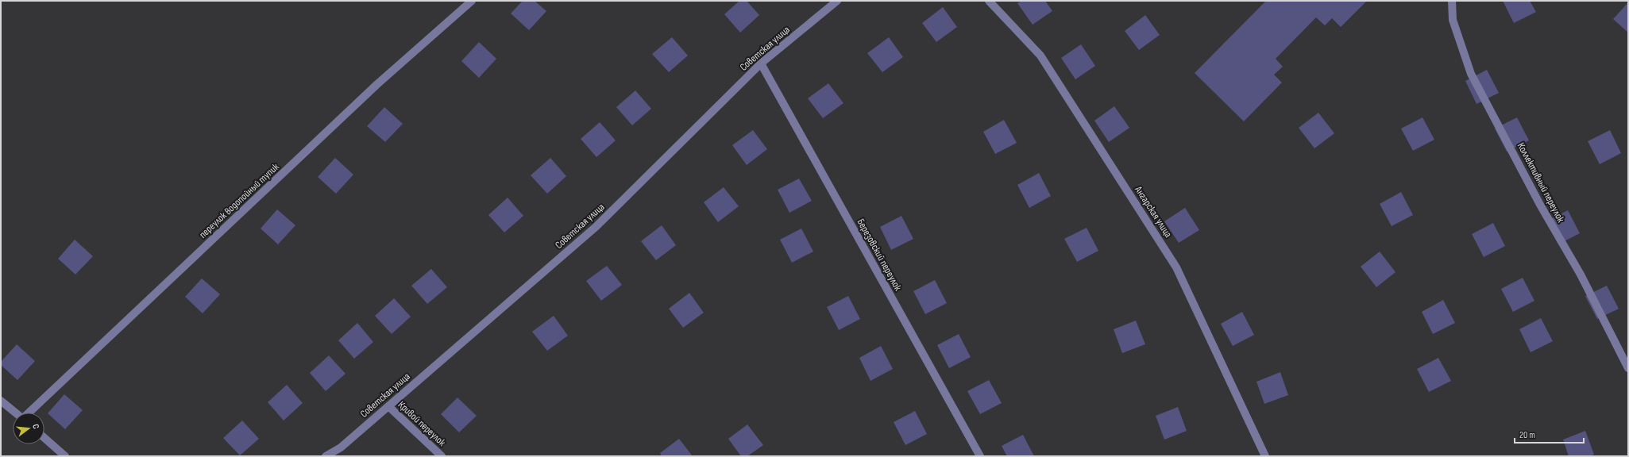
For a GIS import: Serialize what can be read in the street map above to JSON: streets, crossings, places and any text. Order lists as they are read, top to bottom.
{
  "streets": {
    "street": [
      "Советская улица",
      "Коллективный переулок",
      "переулок Водопойный тупик",
      "Ангарская улица",
      "Березовский переулок",
      "Кривой переулок"
    ]
  },
  "crossings": [
    ["Советская улица", "Березовский переулок"],
    ["Советская улица", "Кривой переулок"]
  ],
  "scale_bar": "20 m",
  "north": "right"
}
